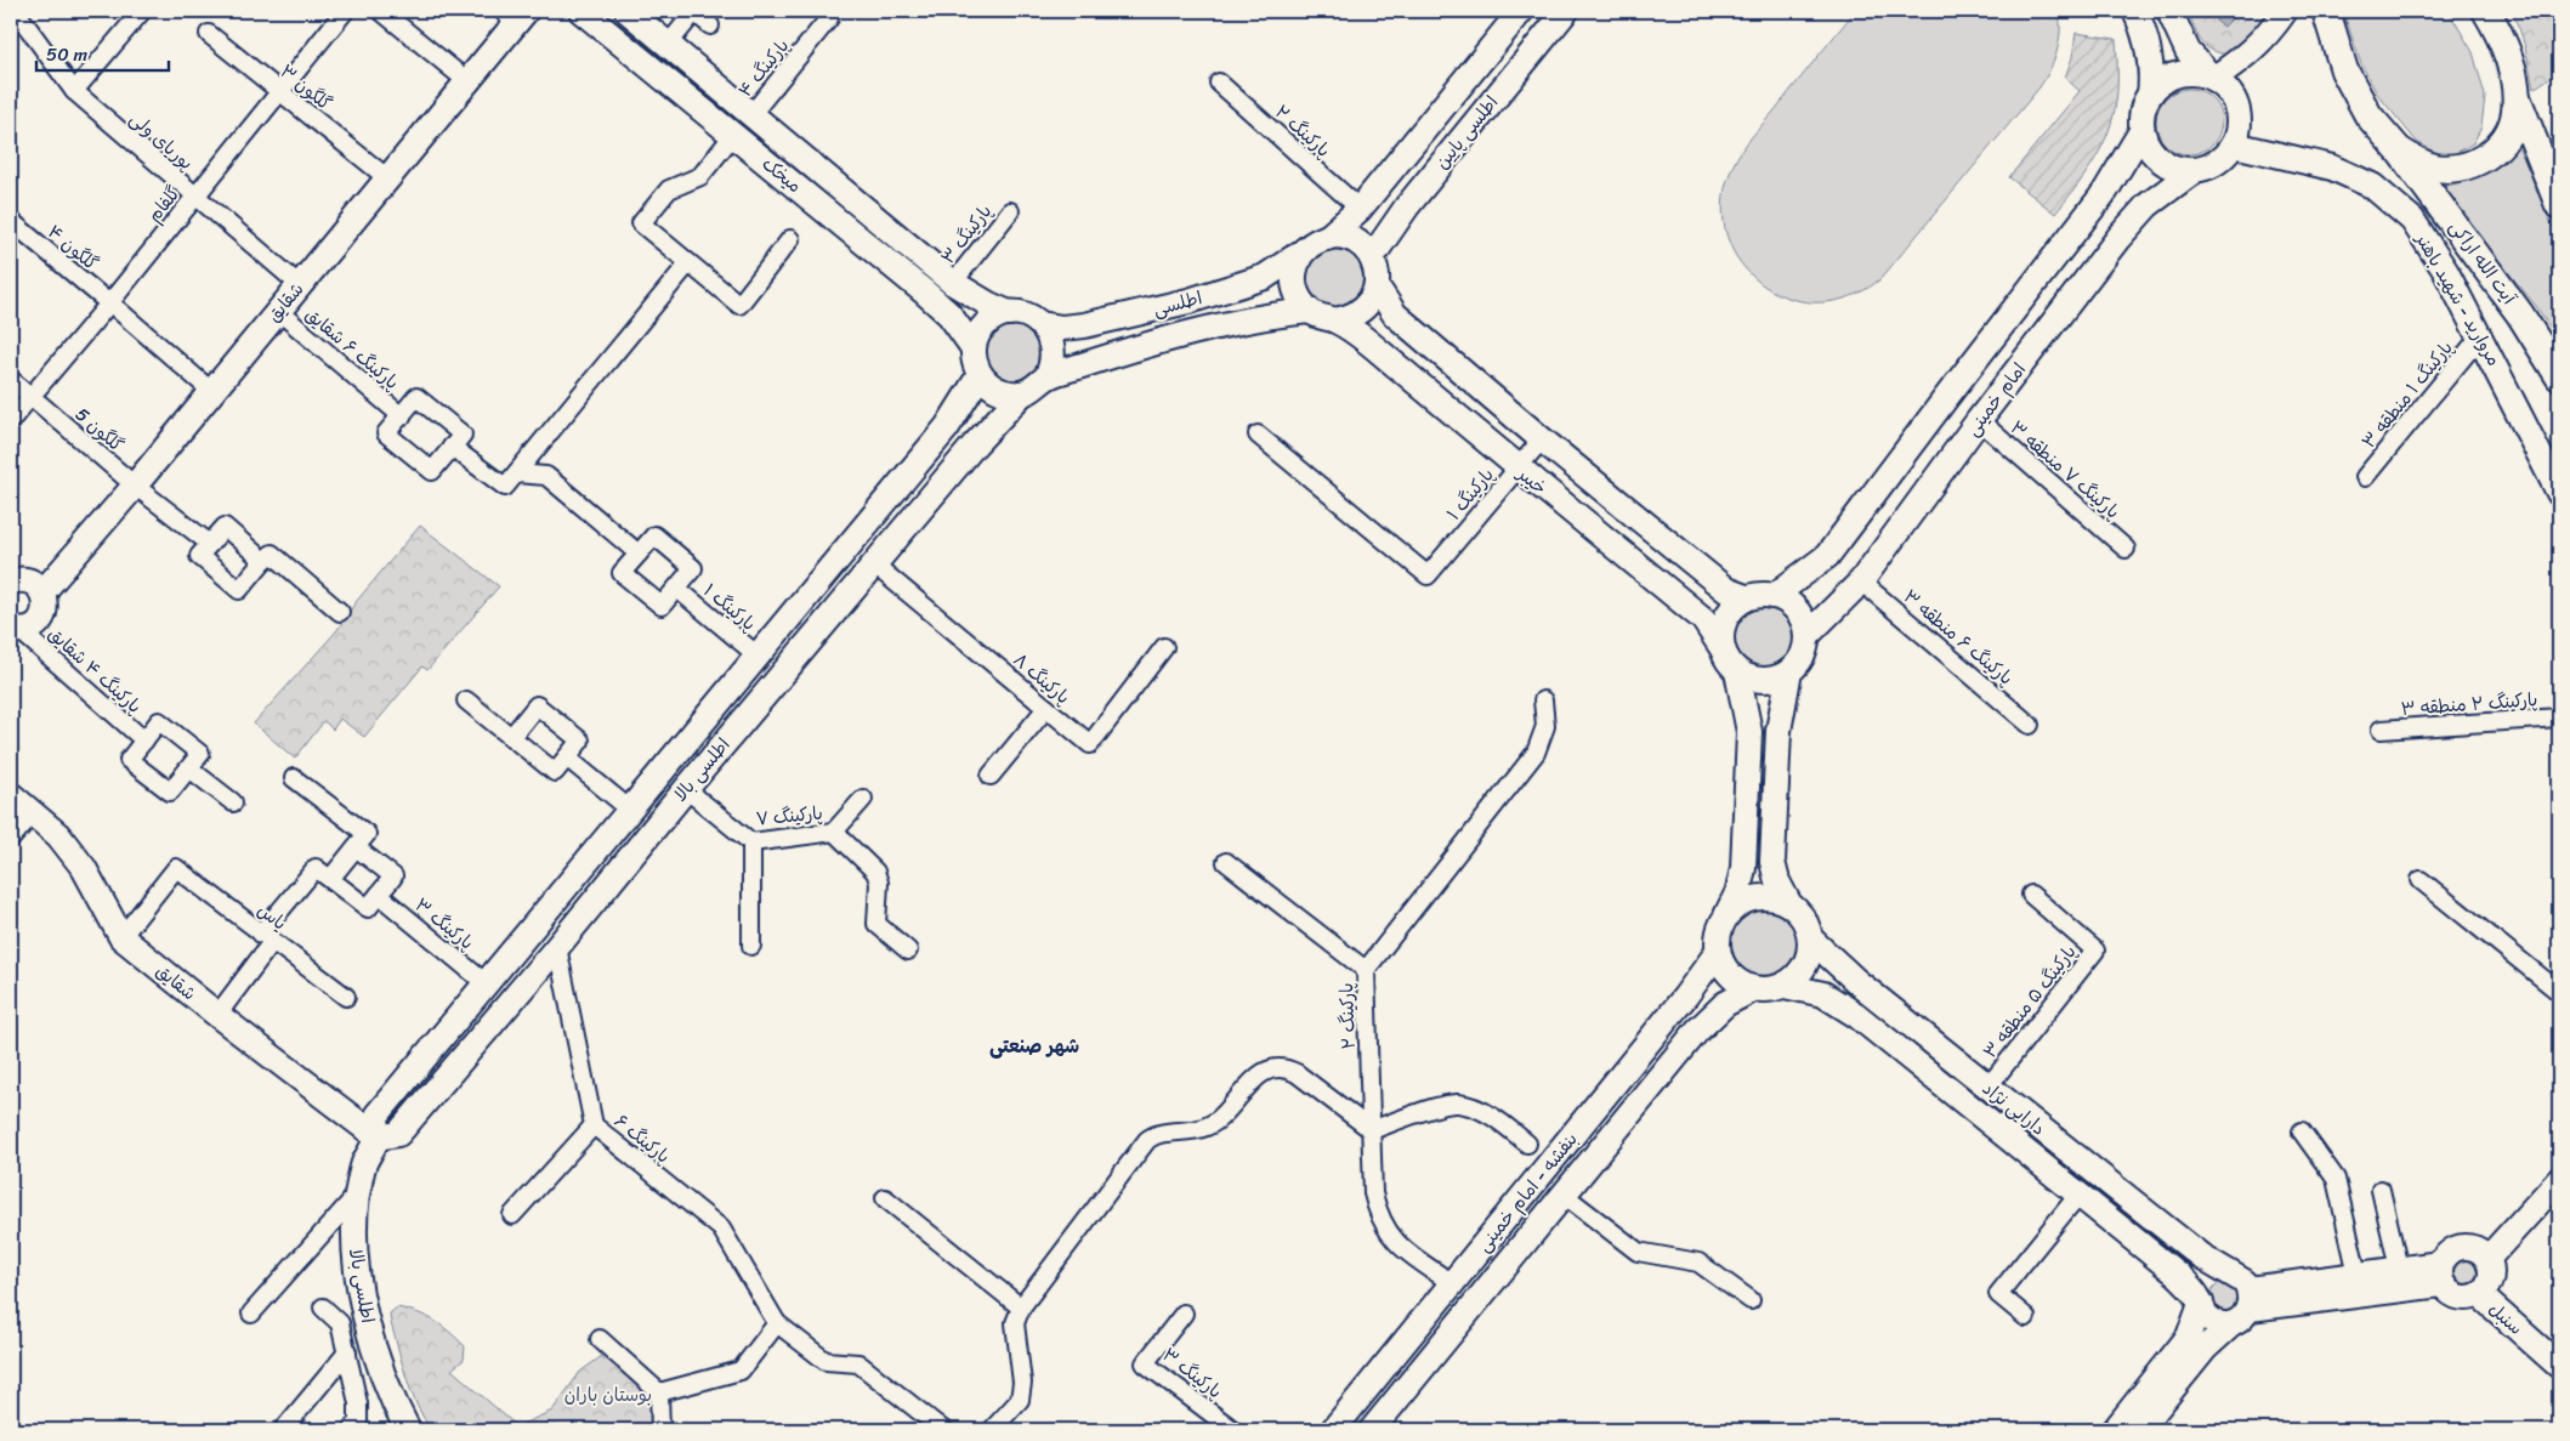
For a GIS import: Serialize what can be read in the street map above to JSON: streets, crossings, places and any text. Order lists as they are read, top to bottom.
{
  "streets": {
    "main road": ["آیت الله اراکی"],
    "street": [
      "پارکینگ ۴",
      "گلگون ۳",
      "پارکینگ ۲",
      "اطلسی پایین",
      "پوریای ولی",
      "میخک",
      "گلفام",
      "پارکینگ ۳",
      "گلگون ۴",
      "مروارید - شهید باهنر",
      "شقایق",
      "اطلسی",
      "پارکینگ ۶ شقایق",
      "پارکینگ ۱ منطقه ۳",
      "امام خمینی",
      "گلگون 5",
      "پارکینگ ۷ منطقه ۳",
      "خیبر",
      "پارکینگ ۱",
      "پارکینگ ۶ منطقه ۳",
      "پارکینگ ۴ شقایق",
      "پارکینگ ۸",
      "پارکینگ ۲ منطقه ۳",
      "اطلسی بالا",
      "پارکینگ ۷",
      "یاس",
      "پارکینگ ۵ منطقه ۳",
      "دارایی نژاد",
      "پارکینگ ۶",
      "بنفشه - امام خمینی",
      "سنبل"
    ]
  },
  "crossings": [
    ["پارکینگ ۴", "میخک"],
    ["گلگون ۳", "گلفام"],
    ["پارکینگ ۲", "اطلسی پایین"],
    ["پارکینگ ۲", "بنفشه - امام خمینی"],
    ["اطلسی پایین", "اطلسی"],
    ["اطلسی پایین", "خیبر"],
    ["پوریای ولی", "گلفام"],
    ["پوریای ولی", "شقایق"],
    ["میخک", "پارکینگ ۳"],
    ["میخک", "اطلسی"],
    ["میخک", "اطلسی بالا"],
    ["گلفام", "گلگون ۴"],
    ["گلفام", "گلگون 5"],
    ["پارکینگ ۳", "اطلسی بالا"],
    ["گلگون ۴", "شقایق"],
    ["مروارید - شهید باهنر", "پارکینگ ۱ منطقه ۳"],
    ["مروارید - شهید باهنر", "امام خمینی"],
    ["شقایق", "پارکینگ ۶ شقایق"],
    ["شقایق", "گلگون 5"],
    ["شقایق", "اطلسی بالا"],
    ["شقایق", "یاس"],
    ["اطلسی", "خیبر"],
    ["اطلسی", "اطلسی بالا"],
    ["امام خمینی", "پارکینگ ۷ منطقه ۳"],
    ["امام خمینی", "خیبر"],
    ["امام خمینی", "پارکینگ ۶ منطقه ۳"],
    ["خیبر", "پارکینگ ۱"],
    ["پارکینگ ۱", "اطلسی بالا"],
    ["پارکینگ ۸", "اطلسی بالا"],
    ["اطلسی بالا", "پارکینگ ۷"],
    ["اطلسی بالا", "پارکینگ ۶"],
    ["پارکینگ ۵ منطقه ۳", "دارایی نژاد"],
    ["دارایی نژاد", "بنفشه - امام خمینی"]
  ],
  "districts": ["شهر صنعتی"],
  "parks": ["بوستان باران"],
  "scale_bar": "50 m"
}
